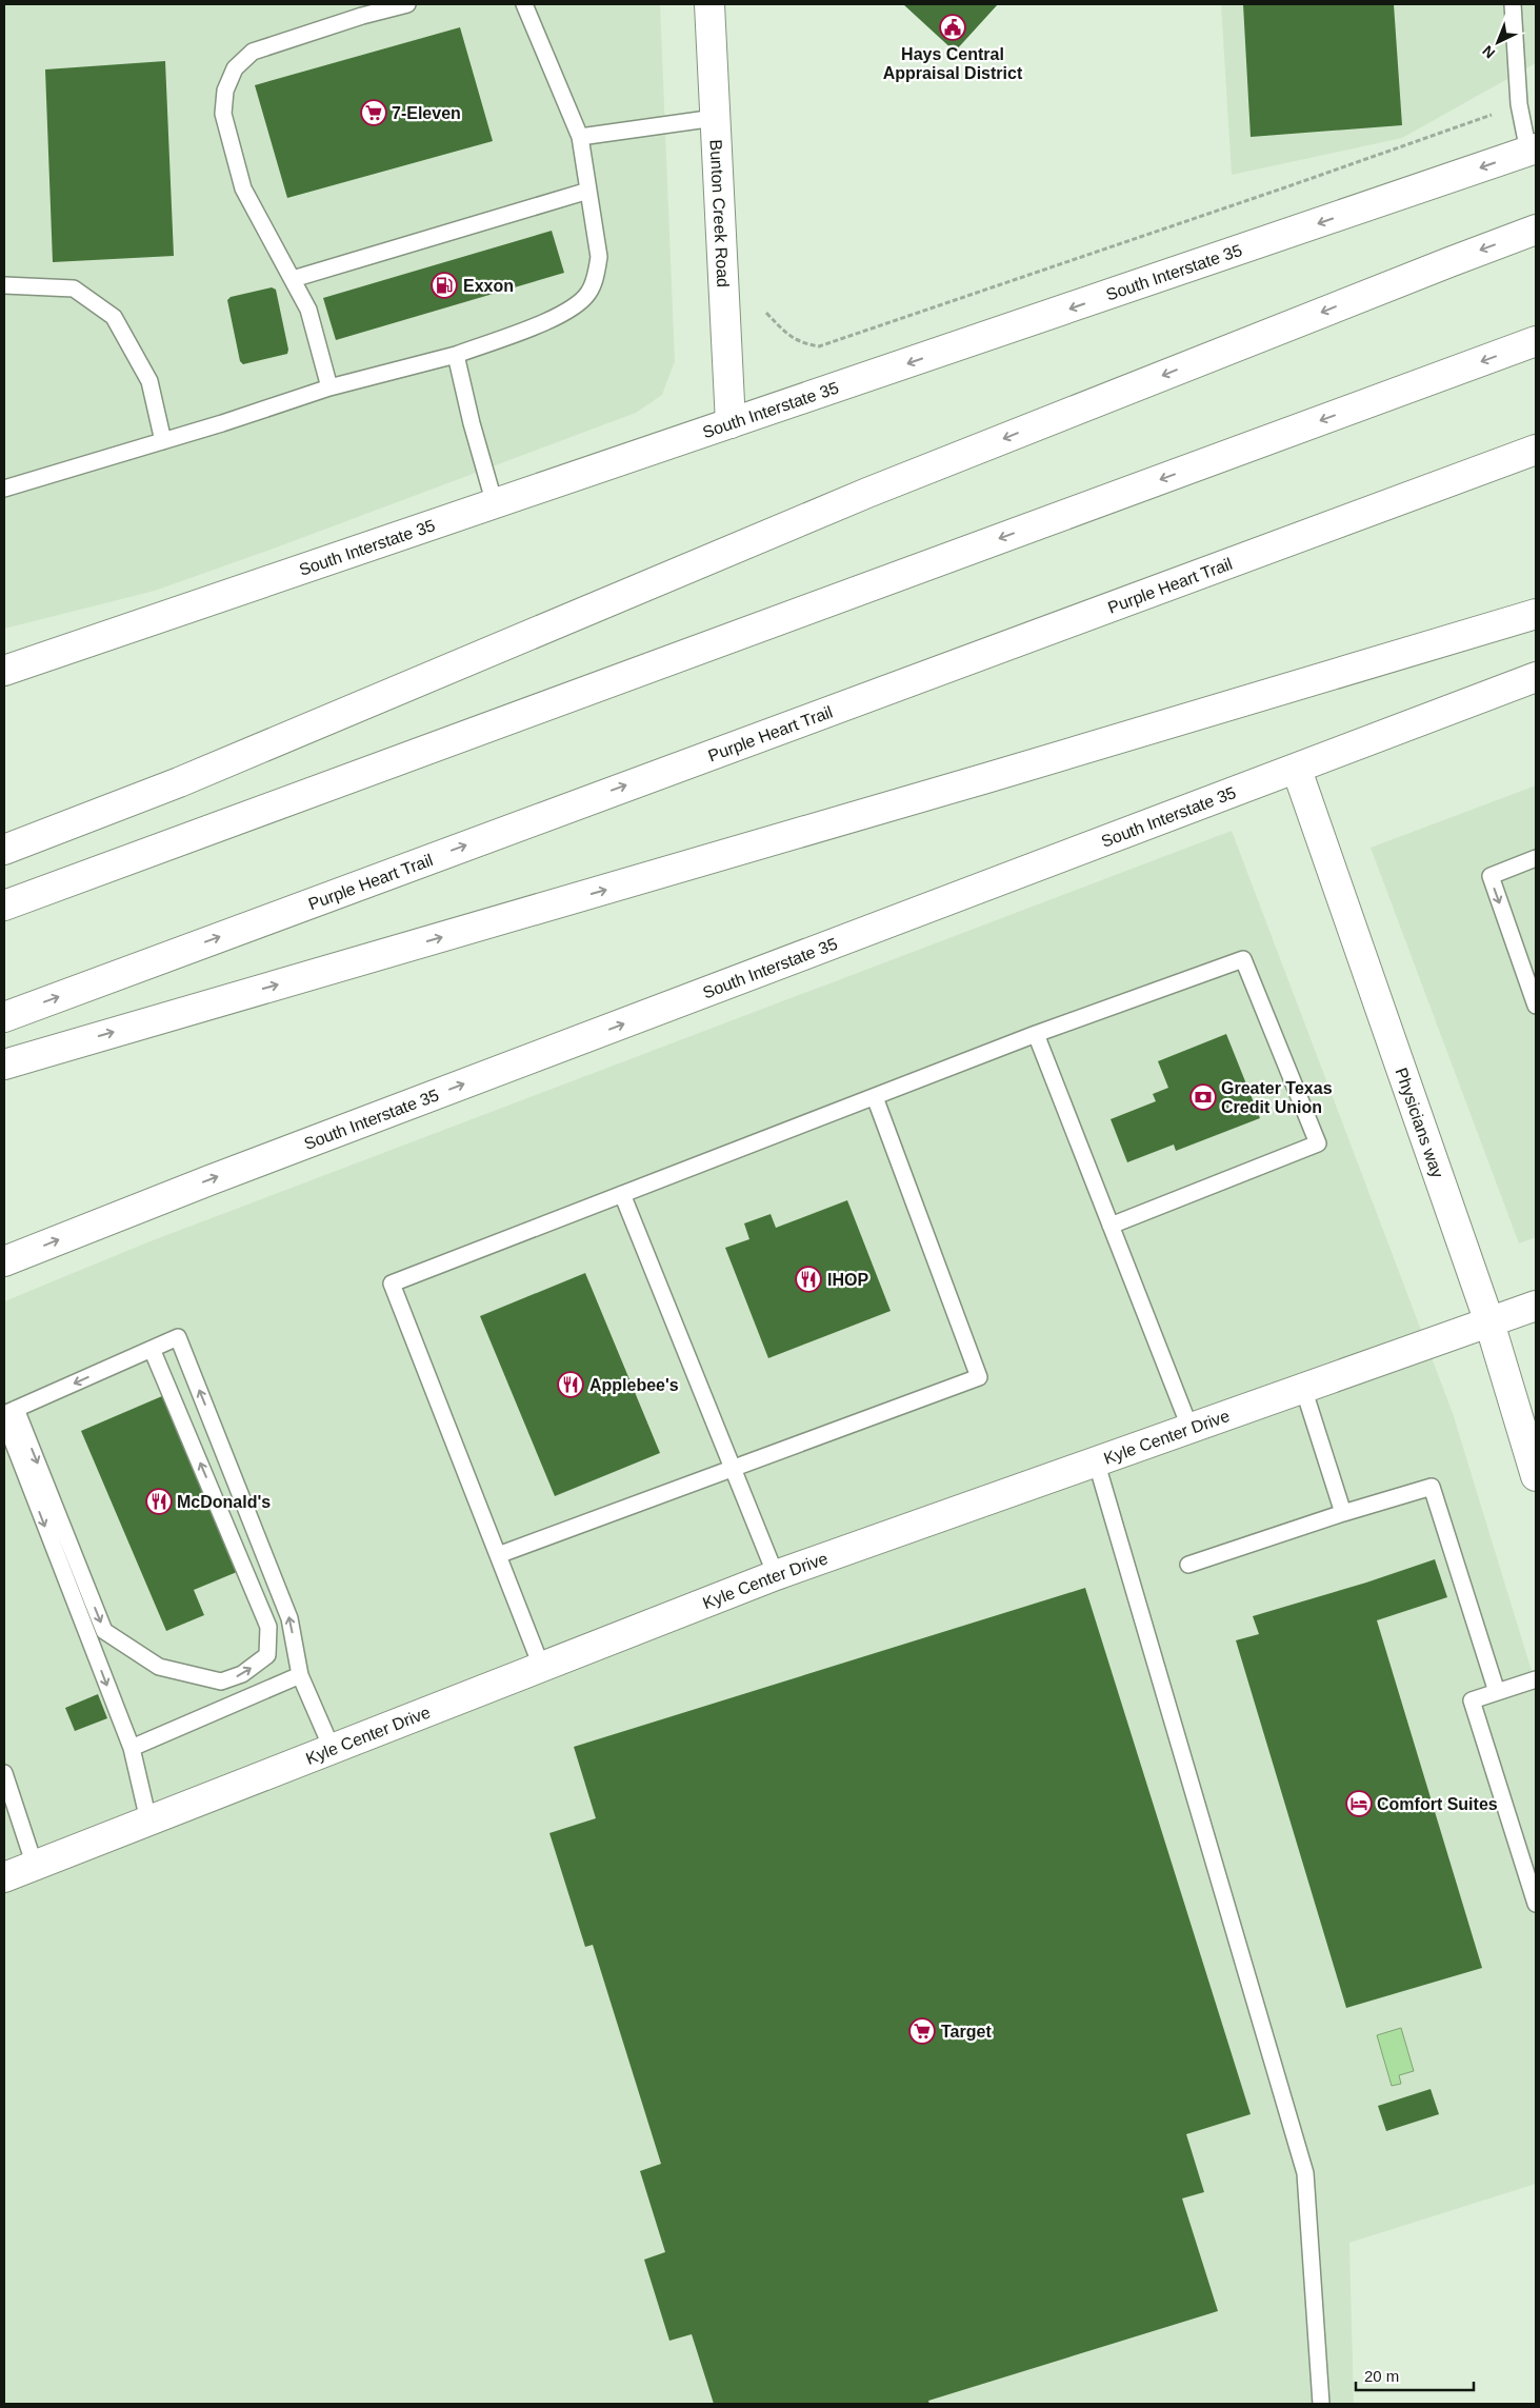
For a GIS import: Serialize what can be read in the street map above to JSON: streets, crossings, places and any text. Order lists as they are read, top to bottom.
{
  "streets": {
    "main road": [
      "Bunton Creek Road",
      "South Interstate 35",
      "Purple Heart Trail",
      "Physicians way",
      "Kyle Center Drive"
    ]
  },
  "crossings": [
    ["Bunton Creek Road", "South Interstate 35"],
    ["South Interstate 35", "Physicians way"],
    ["Physicians way", "Kyle Center Drive"]
  ],
  "places": {
    "public building": ["Hays Central Appraisal District"],
    "supermarket": ["7-Eleven", "Target"],
    "fuel station": ["Exxon"],
    "bank": ["Greater Texas Credit Union"],
    "restaurant": ["IHOP", "Applebee's", "McDonald's"],
    "hotel": ["Comfort Suites"]
  },
  "scale_bar": "20 m",
  "north": "bottom left"
}
